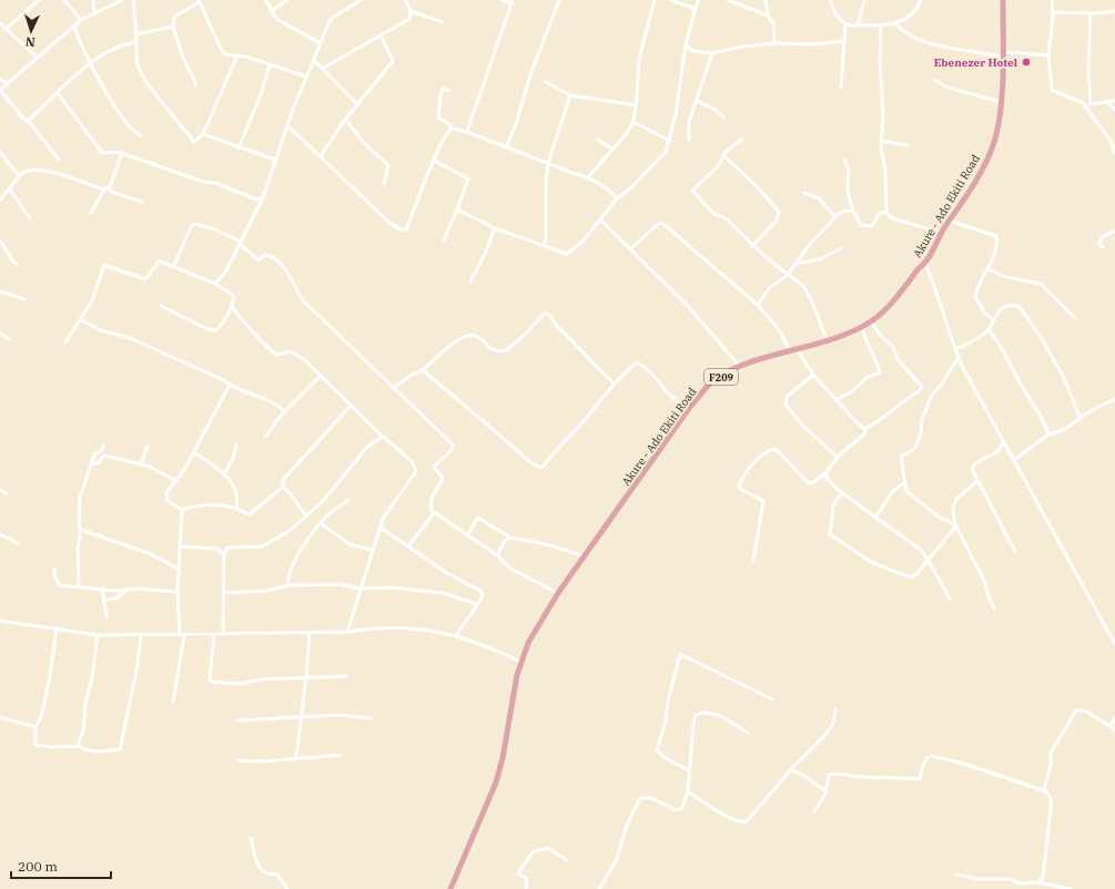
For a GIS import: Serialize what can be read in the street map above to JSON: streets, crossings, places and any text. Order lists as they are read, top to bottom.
{
  "streets": {
    "main road": ["Akure - Ado Ekiti Road", "F209"]
  },
  "places": ["Ebenezer Hotel"],
  "scale_bar": "200 m",
  "north": "bottom"
}
